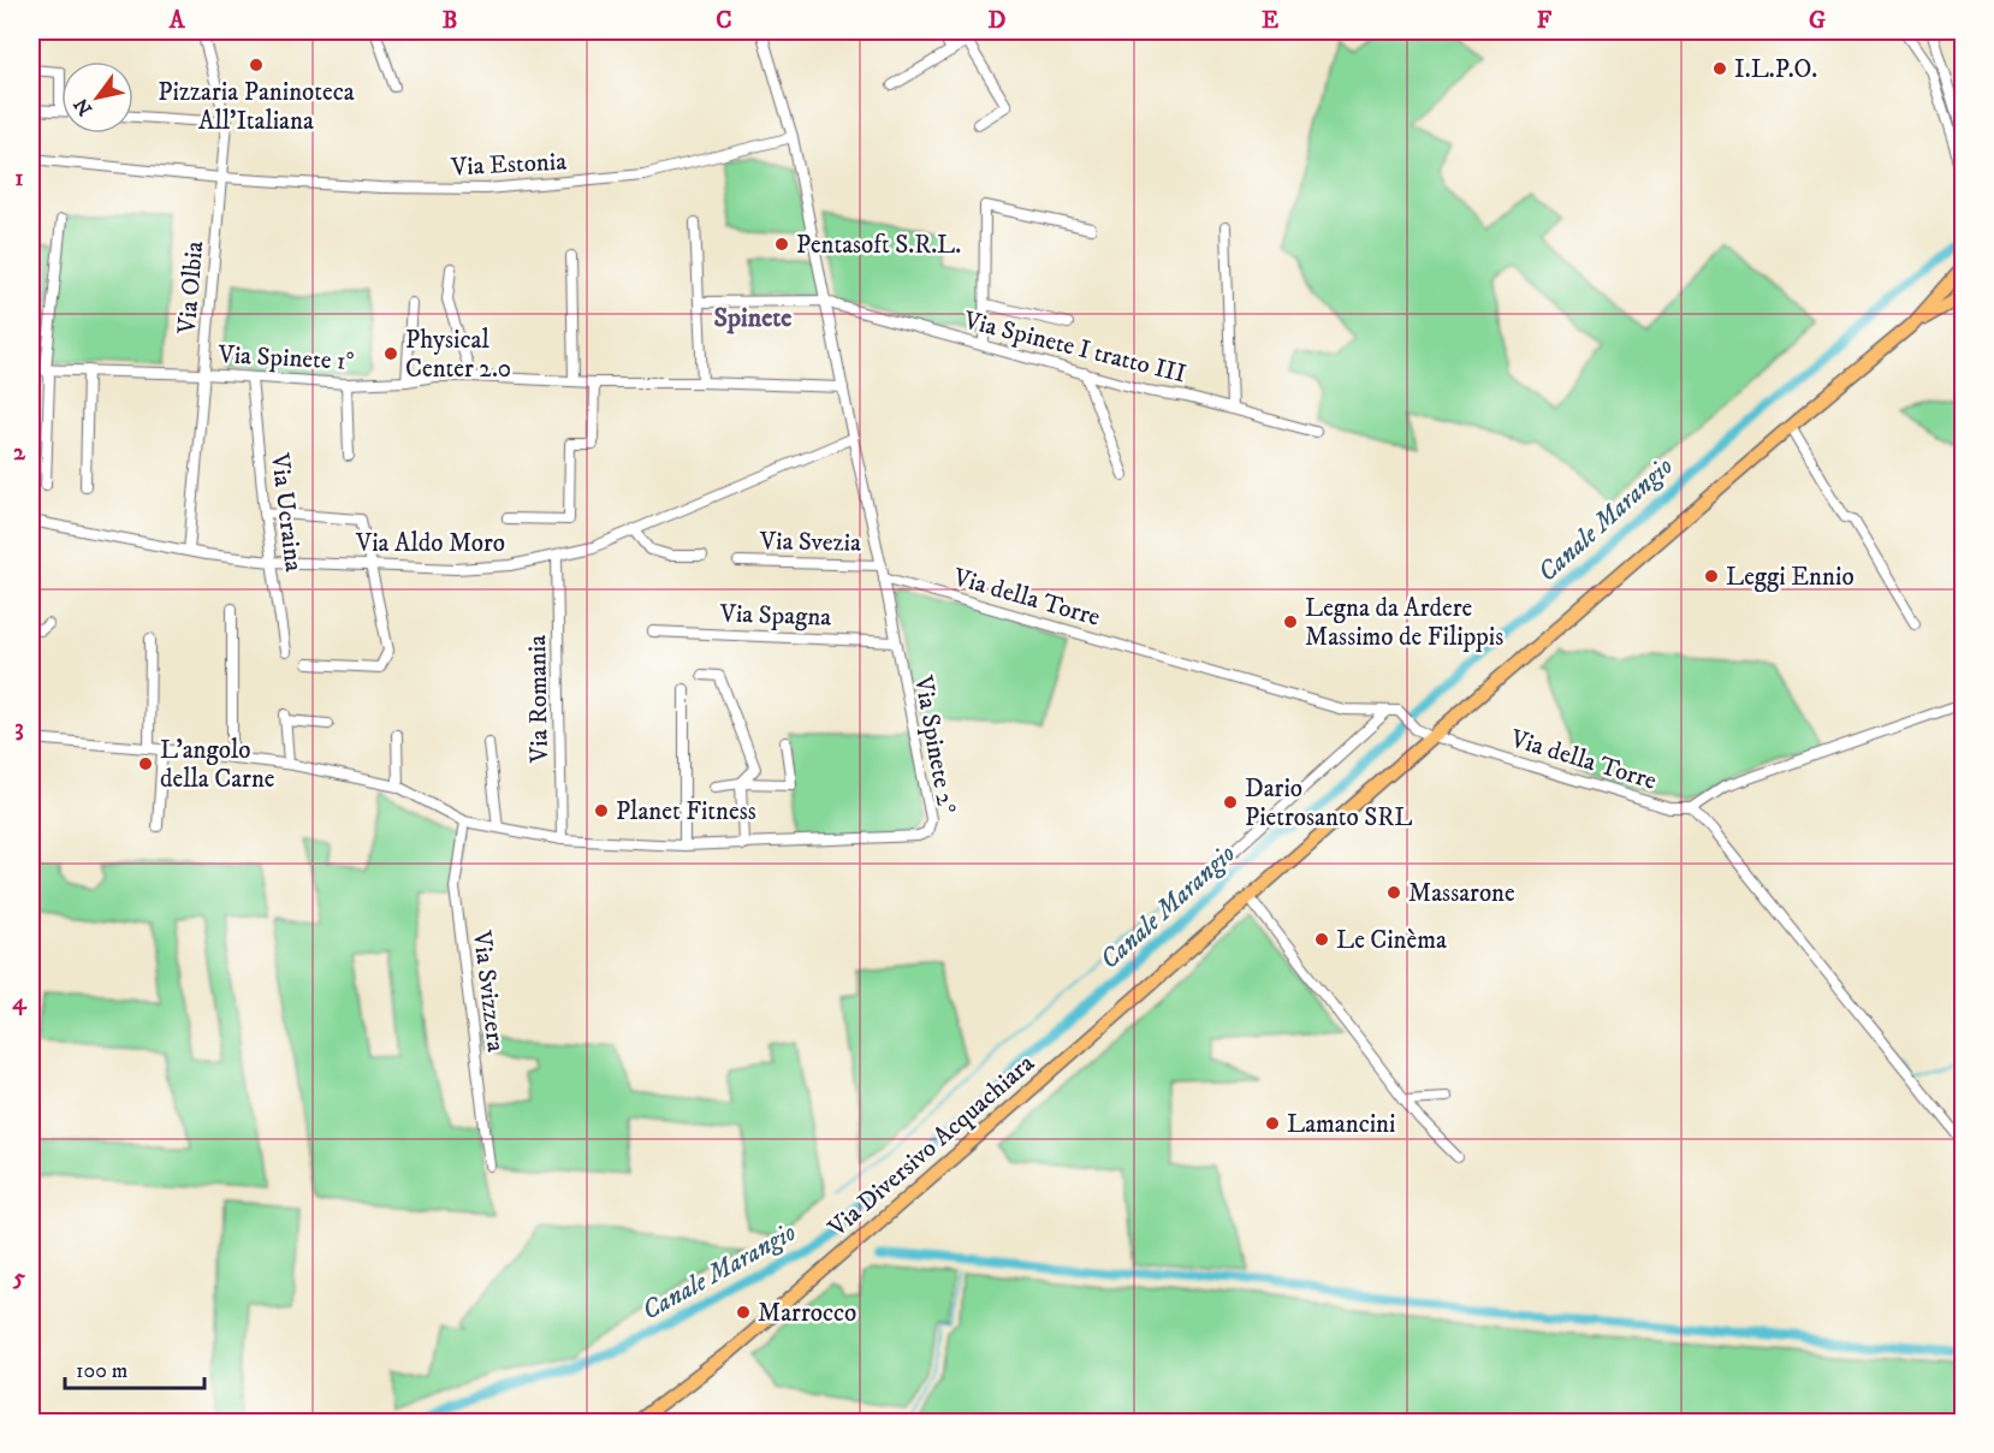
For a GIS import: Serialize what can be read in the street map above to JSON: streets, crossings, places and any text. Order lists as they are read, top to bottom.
{
  "streets": {
    "main road": ["Via Diversivo Acquachiara"],
    "street": [
      "Via Estonia",
      "Via Olbia",
      "Via Spinete I tratto III",
      "Via Spinete 1°",
      "Via Ucraina",
      "Via Svezia",
      "Via Aldo Moro",
      "Via della Torre",
      "Via Spagna",
      "Via Romania",
      "Via Spinete 2°",
      "Via Svizzera"
    ]
  },
  "crossings": [
    ["Via Estonia", "Via Olbia"],
    ["Via Olbia", "Via Spinete 1°"],
    ["Via Olbia", "Via Aldo Moro"],
    ["Via Spinete 1°", "Via Ucraina"],
    ["Via Ucraina", "Via Aldo Moro"],
    ["Via Aldo Moro", "Via Romania"],
    ["Via della Torre", "Via Spinete 2°"],
    ["Via della Torre", "Via Diversivo Acquachiara"],
    ["Via Spagna", "Via Spinete 2°"],
    ["Via Romania", "Via Spinete 2°"],
    ["Via Spinete 2°", "Via Svizzera"]
  ],
  "districts": ["Spinete"],
  "water": ["Canale Marangio"],
  "places": [
    "Pizzaria Paninoteca All'Italiana",
    "I.L.P.O.",
    "Pentasoft S.R.L.",
    "Physical Center 2.0",
    "Leggi Ennio",
    "Legna da Ardere Massimo de Filippis",
    "L'angolo della Carne",
    "Dario Pietrosanto SRL",
    "Planet Fitness",
    "Massarone",
    "Le Cinèma",
    "Lamancini",
    "Marrocco"
  ],
  "scale_bar": "100 m",
  "north": "bottom left",
  "grid": {
    "columns": [
      "A",
      "B",
      "C",
      "D",
      "E",
      "F",
      "G"
    ],
    "rows": [
      "1",
      "2",
      "3",
      "4",
      "5"
    ]
  }
}
